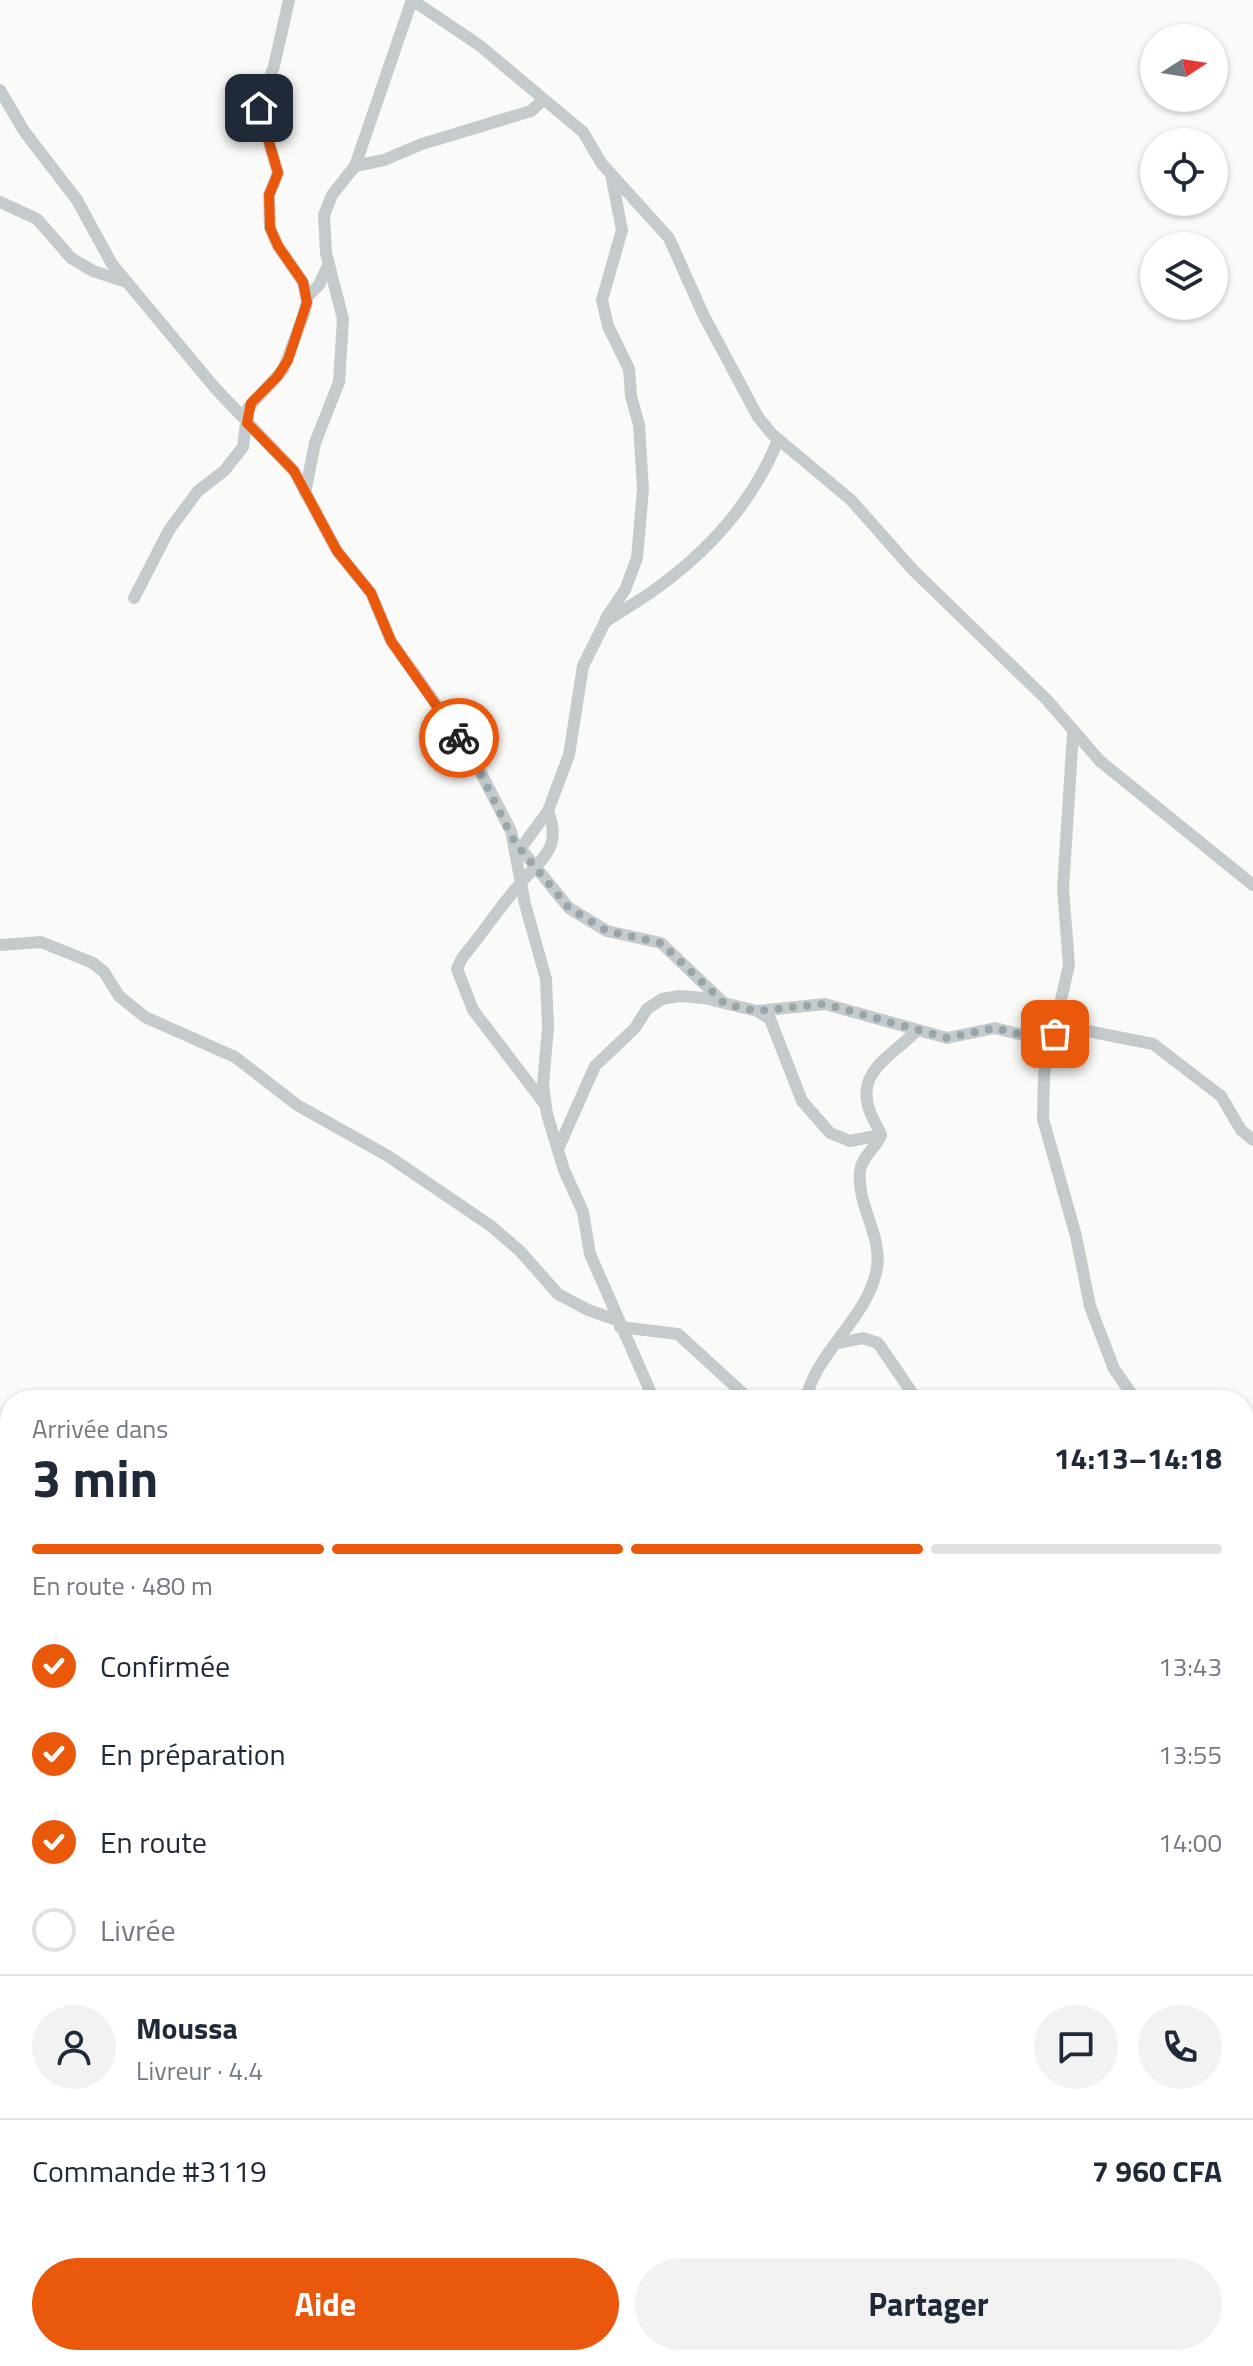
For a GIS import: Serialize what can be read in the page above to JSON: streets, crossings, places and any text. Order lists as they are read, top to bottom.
{
  "north": "right",
  "page": {
    "heading": ["3 min", "Arrivée dans", "14:13–14:18"],
    "panel": [
      "Moussa",
      "Livreur · 4.4",
      "Commande #3119",
      "7 960 CFA"
    ],
    "bar": "En route · 480 m",
    "list": [
      ["Confirmée", "13:43"],
      ["En préparation", "13:55"],
      ["En route", "14:00"],
      "Livrée"
    ],
    "buttons": ["Aide", "Partager"]
  }
}
